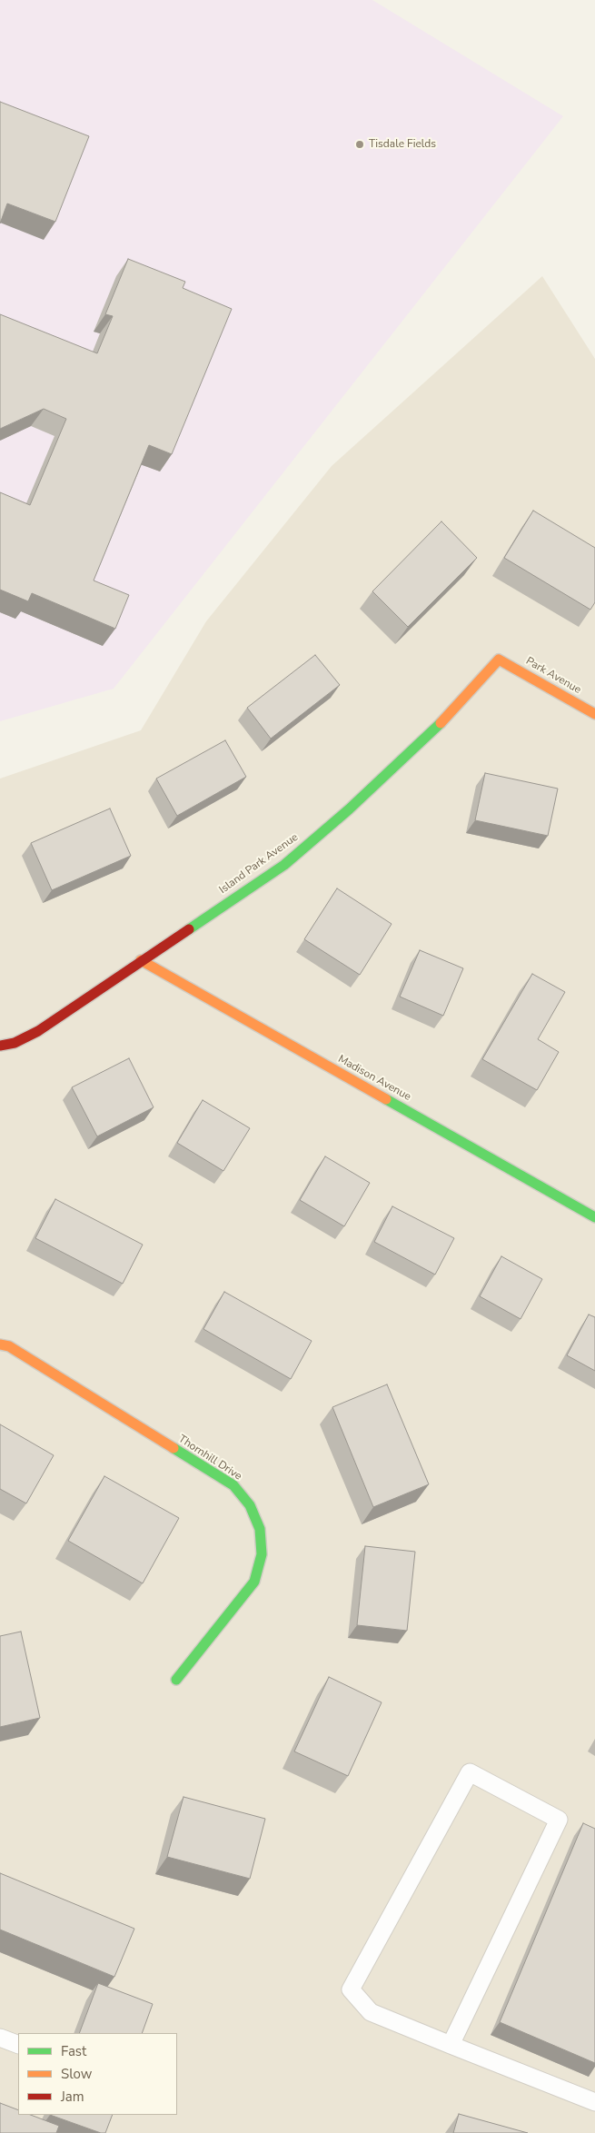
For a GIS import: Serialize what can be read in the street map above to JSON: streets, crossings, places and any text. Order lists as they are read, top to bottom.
{
  "streets": {
    "street": [
      "Park Avenue",
      "Island Park Avenue",
      "Madison Avenue",
      "Thornhill Drive"
    ]
  },
  "crossings": [
    ["Park Avenue", "Island Park Avenue"],
    ["Island Park Avenue", "Madison Avenue"]
  ],
  "places": ["Tisdale Fields"],
  "legend": ["Fast", "Slow", "Jam"]
}
